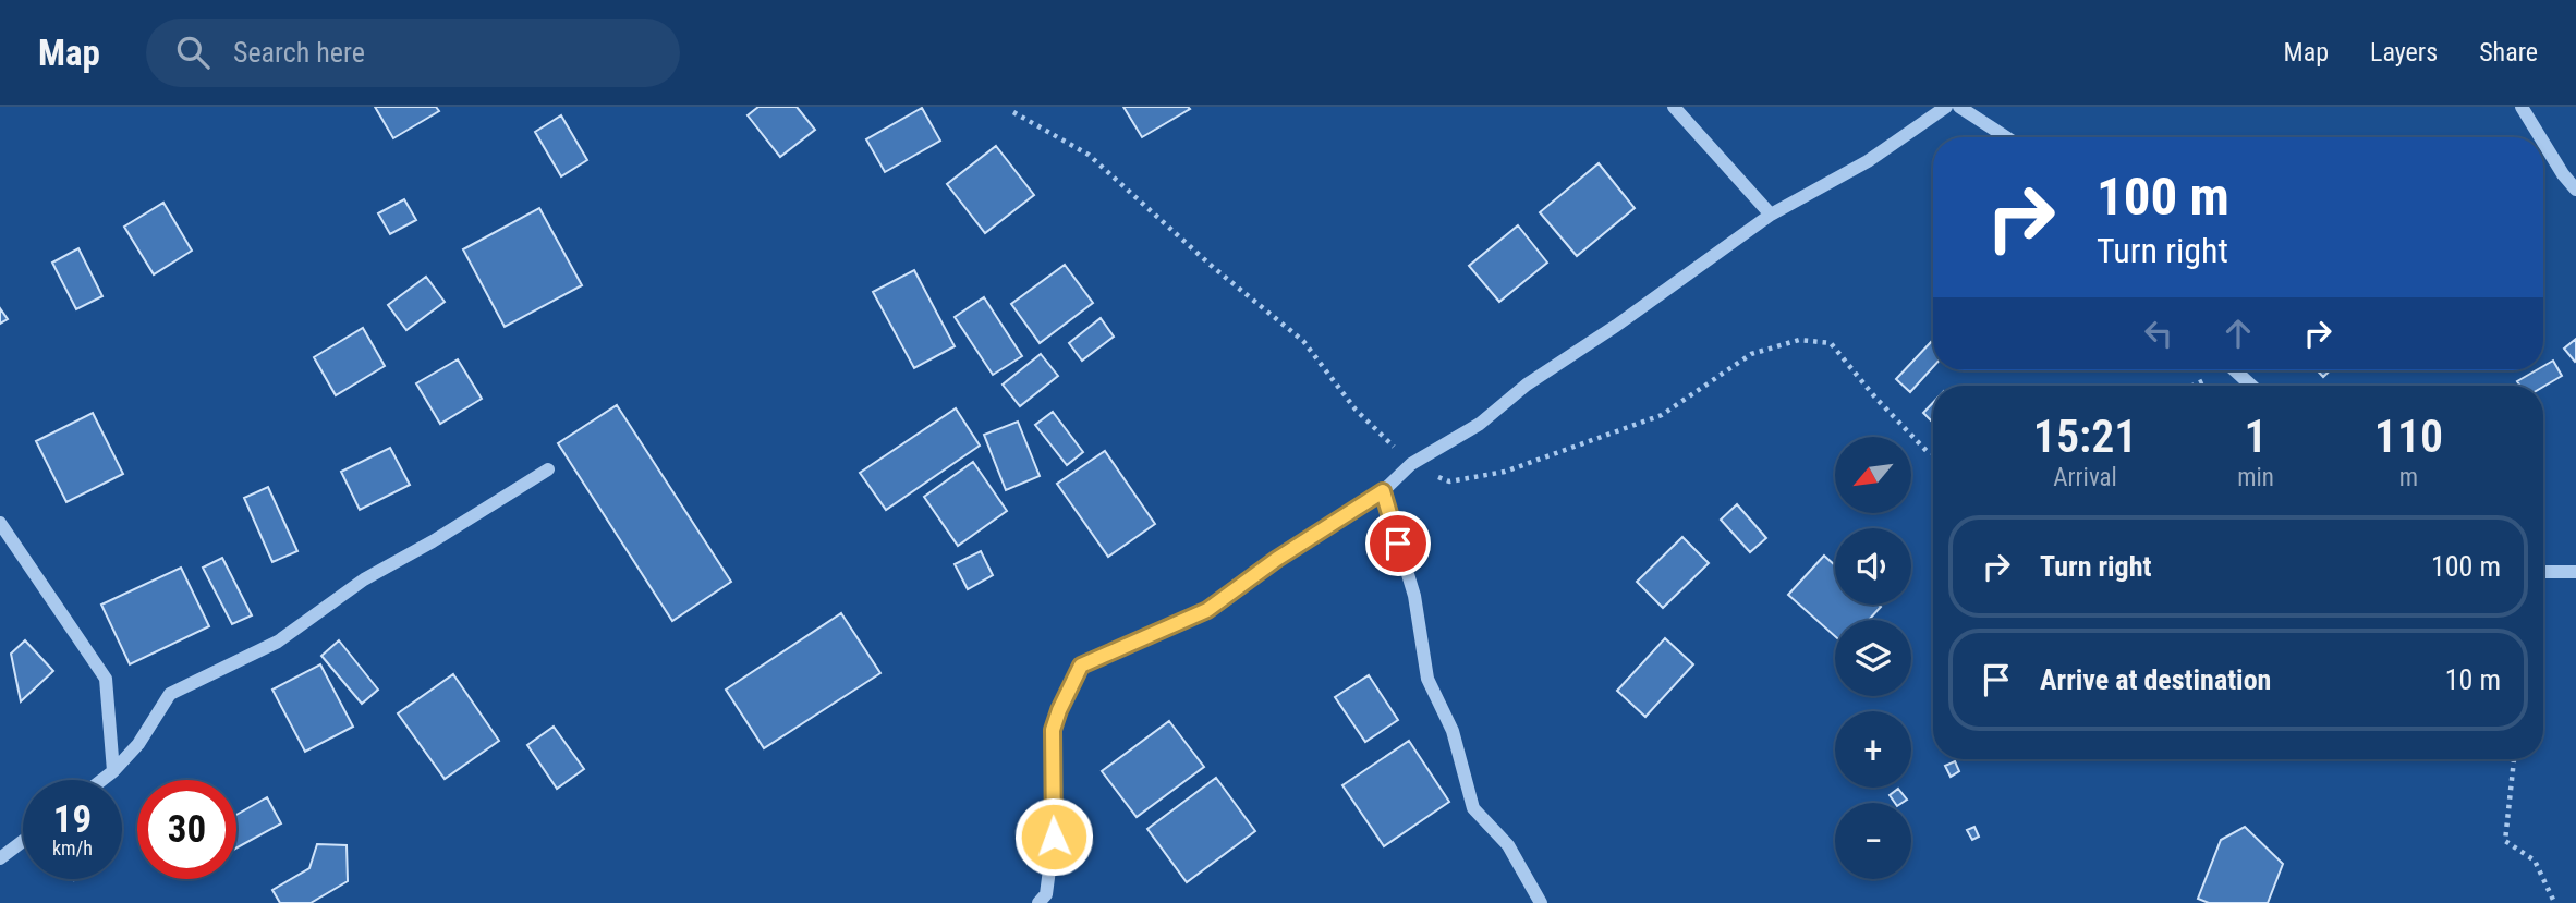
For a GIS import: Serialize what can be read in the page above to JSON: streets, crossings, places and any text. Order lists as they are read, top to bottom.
{
  "north": "bottom left",
  "page": {
    "header": "Map",
    "search": "Search here",
    "nav": ["Map", "Layers", "Share"],
    "turn": ["100 m", "Turn right"],
    "eta": [
      "15:21",
      "Arrival",
      "1",
      "min",
      "110",
      "m"
    ],
    "map_buttons": ["+", "−"],
    "list": [
      {
        "name": "Turn right",
        "value": "100 m"
      },
      {
        "name": "Arrive at destination",
        "value": "10 m"
      }
    ],
    "speed": "19 km/h",
    "limit": "30"
  }
}
